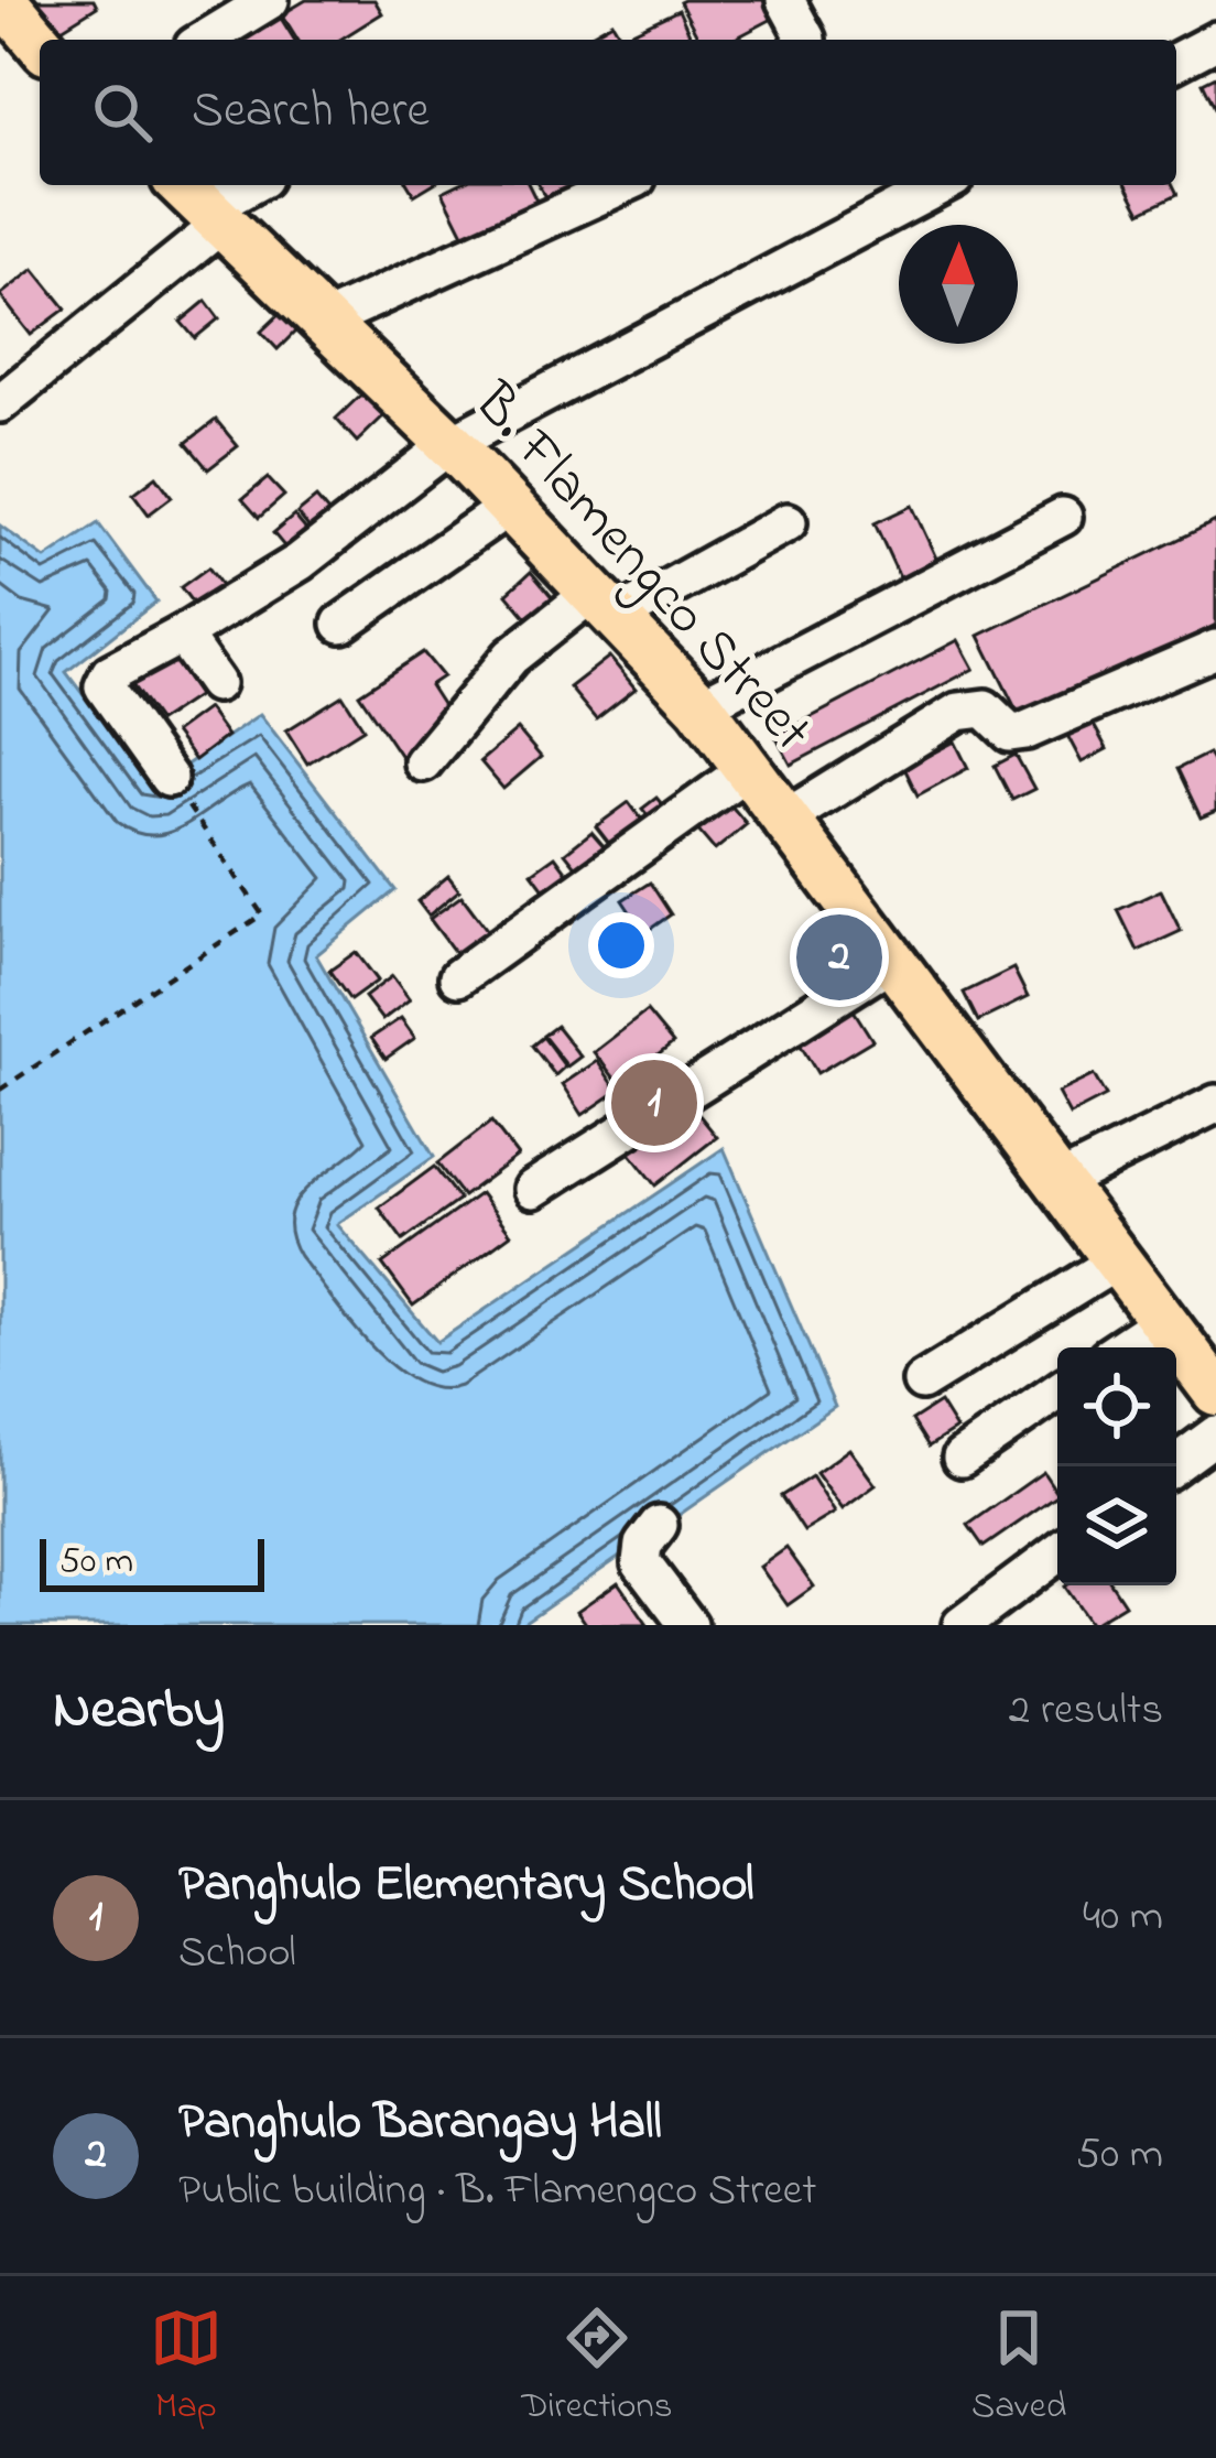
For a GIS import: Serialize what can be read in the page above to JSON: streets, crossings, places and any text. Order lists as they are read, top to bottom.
{
  "streets": {
    "main road": ["B. Flamengco Street"]
  },
  "scale_bar": "50 m",
  "north": "top",
  "page": {
    "search": "Search here",
    "pins": ["2", "1"],
    "scale": "50 m",
    "heading": ["Nearby", "2 results"],
    "list": [
      {
        "mark": "1",
        "name": "Panghulo Elementary School",
        "note": "School",
        "value": "40 m"
      },
      {
        "mark": "2",
        "name": "Panghulo Barangay Hall",
        "note": "Public building · B. Flamengco Street",
        "value": "50 m"
      }
    ],
    "nav": ["Map", "Directions", "Saved"]
  }
}
